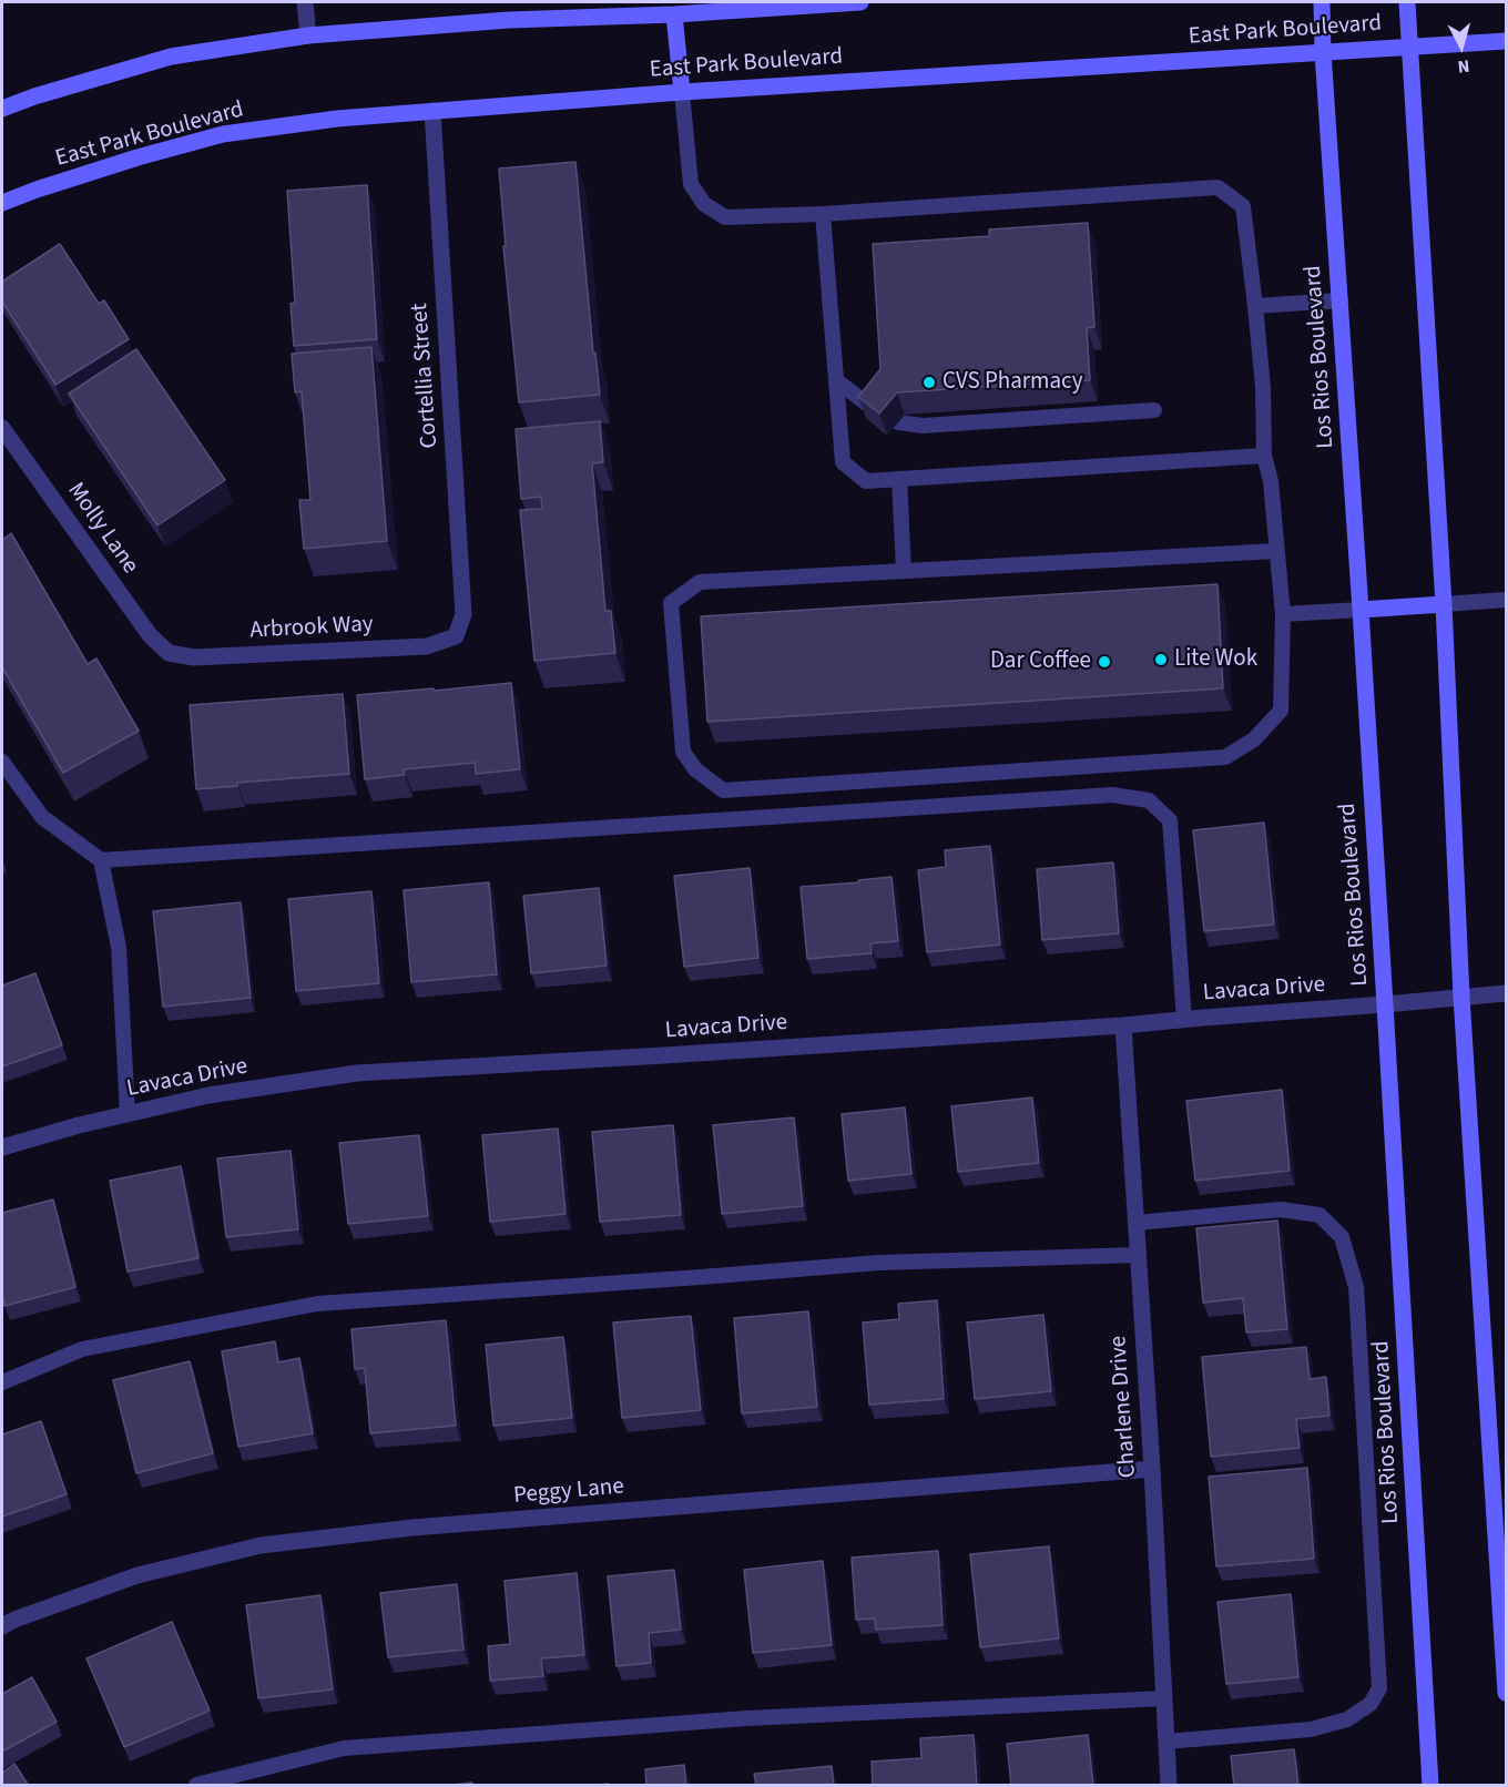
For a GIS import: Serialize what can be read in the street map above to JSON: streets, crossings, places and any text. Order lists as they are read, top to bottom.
{
  "streets": {
    "main road": ["East Park Boulevard", "Los Rios Boulevard"],
    "street": [
      "Cortellia Street",
      "Molly Lane",
      "Arbrook Way",
      "Lavaca Drive",
      "Charlene Drive",
      "Peggy Lane"
    ]
  },
  "crossings": [
    ["East Park Boulevard", "Los Rios Boulevard"],
    ["East Park Boulevard", "Cortellia Street"],
    ["Los Rios Boulevard", "Lavaca Drive"],
    ["Cortellia Street", "Arbrook Way"],
    ["Molly Lane", "Arbrook Way"],
    ["Lavaca Drive", "Charlene Drive"],
    ["Charlene Drive", "Peggy Lane"]
  ],
  "places": ["CVS Pharmacy", "Lite Wok", "Dar Coffee"],
  "north": "bottom"
}
